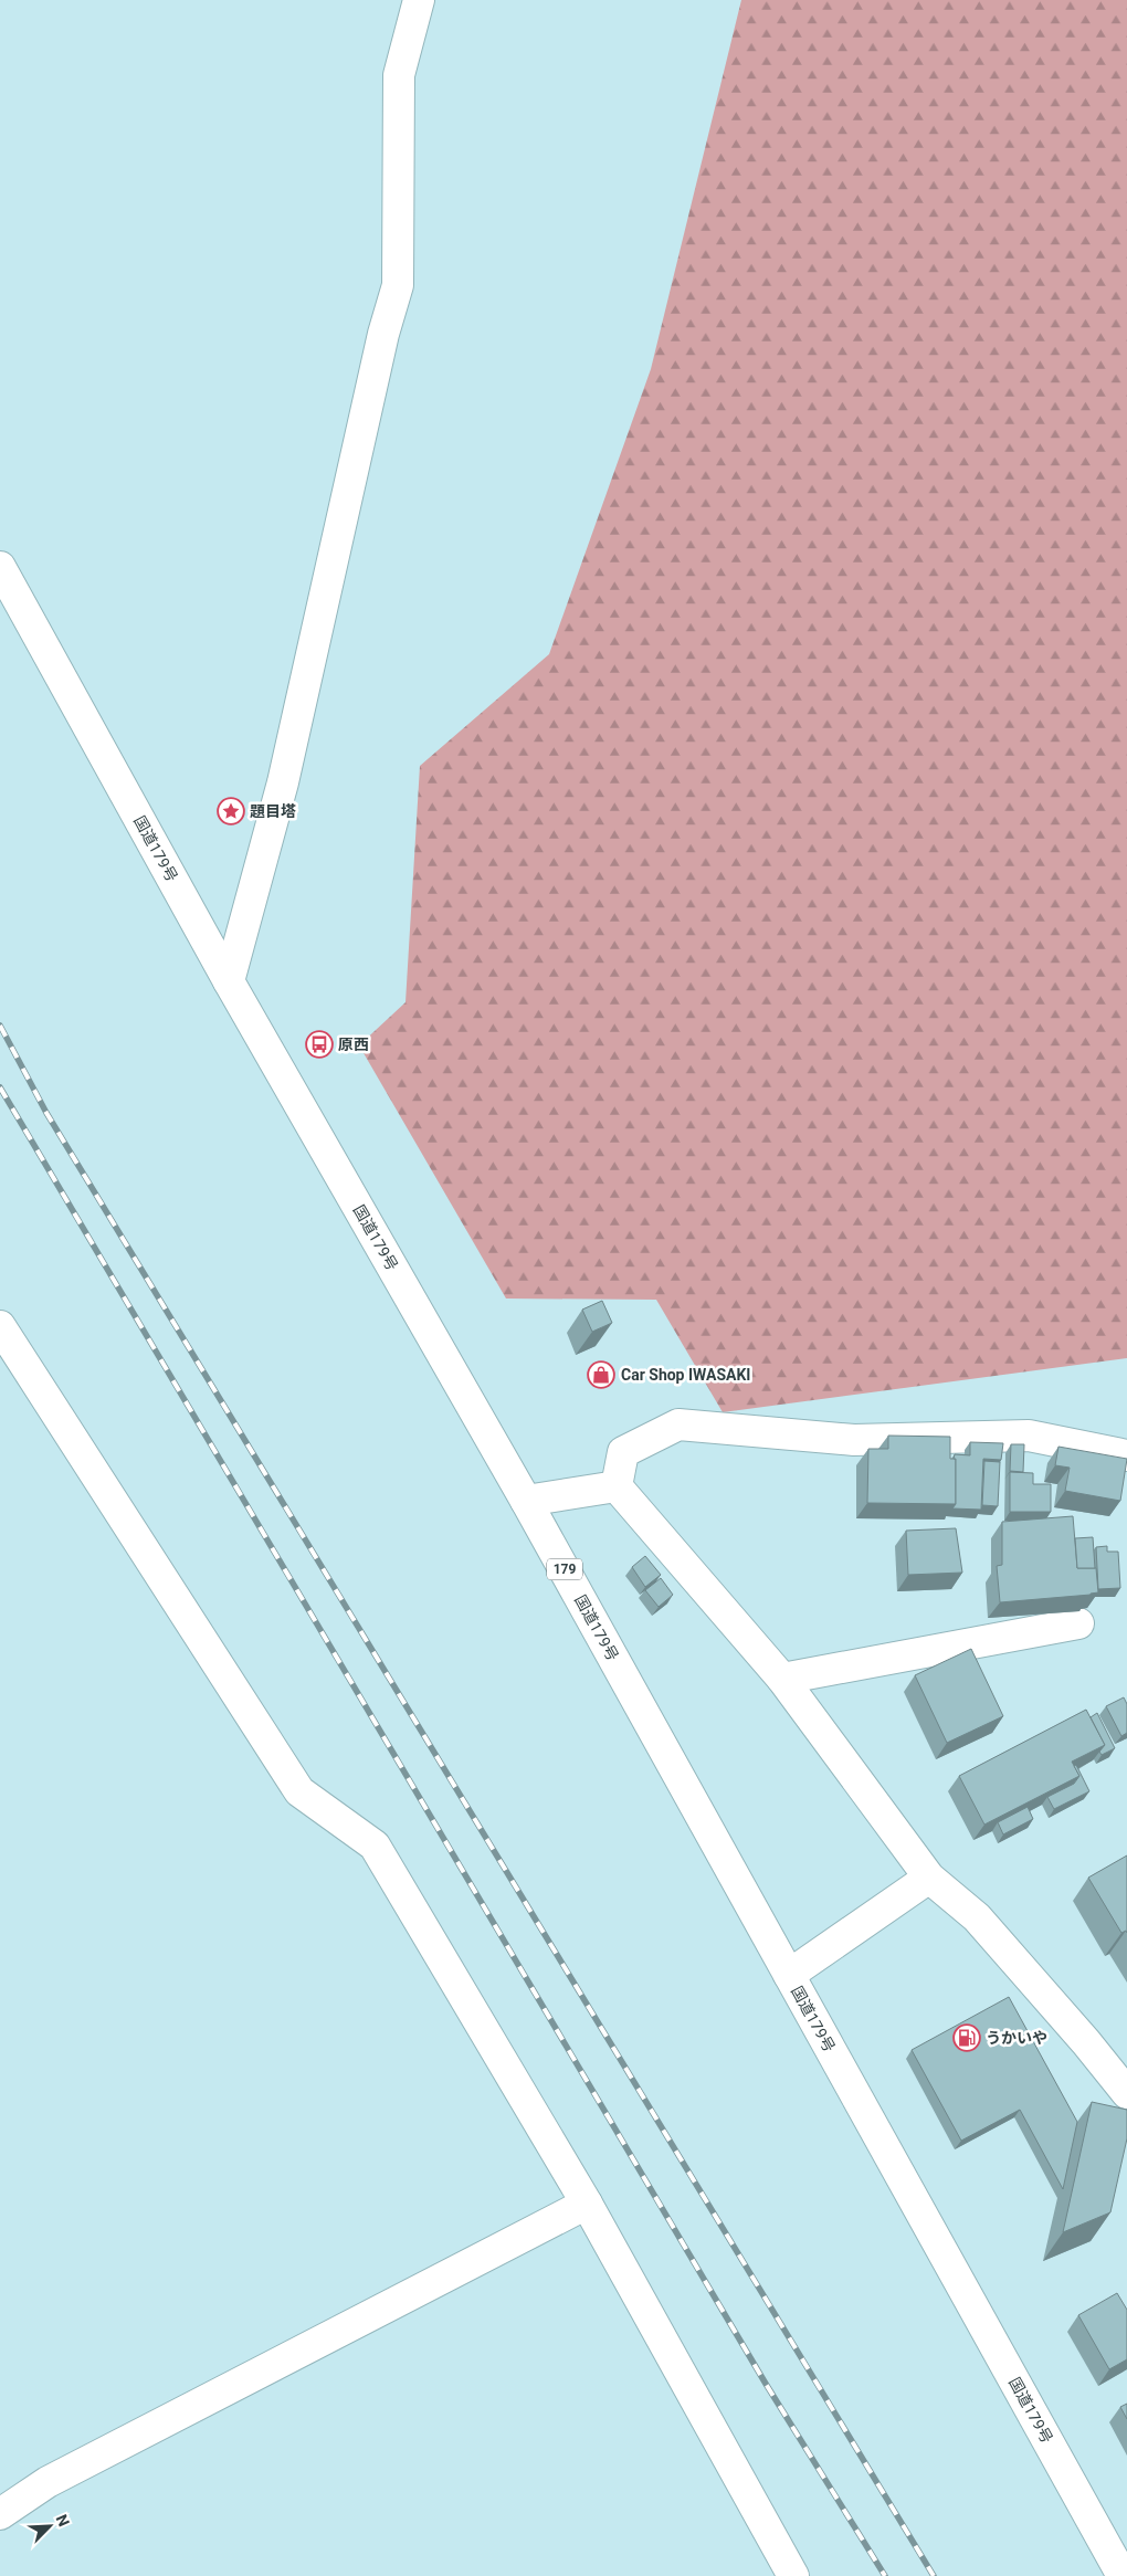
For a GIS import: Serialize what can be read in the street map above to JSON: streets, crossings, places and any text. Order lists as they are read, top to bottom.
{
  "streets": {
    "main road": ["国道179号", "179"]
  },
  "places": {
    "place": ["題目塔"],
    "bus stop": ["原西"],
    "shop": ["Car Shop IWASAKI"],
    "fuel station": ["うかいや"]
  },
  "north": "top right"
}
